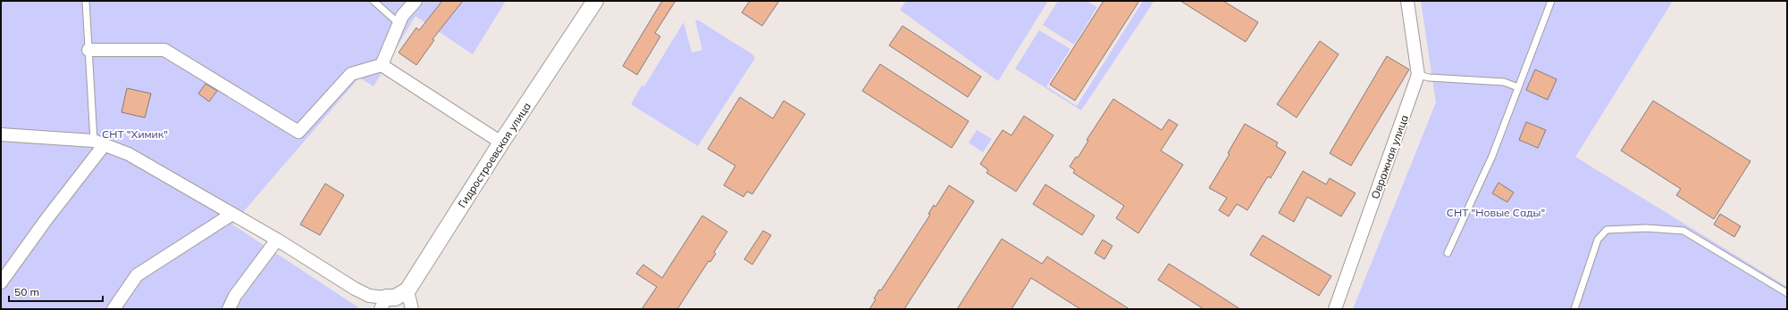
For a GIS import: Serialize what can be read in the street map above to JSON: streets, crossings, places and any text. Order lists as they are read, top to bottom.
{
  "streets": {
    "street": ["Гидростроевская улица", "Овражная улица"]
  },
  "parks": ["СНТ \"Химик\"", "СНТ \"Новые Сады\""],
  "scale_bar": "50 m"
}
